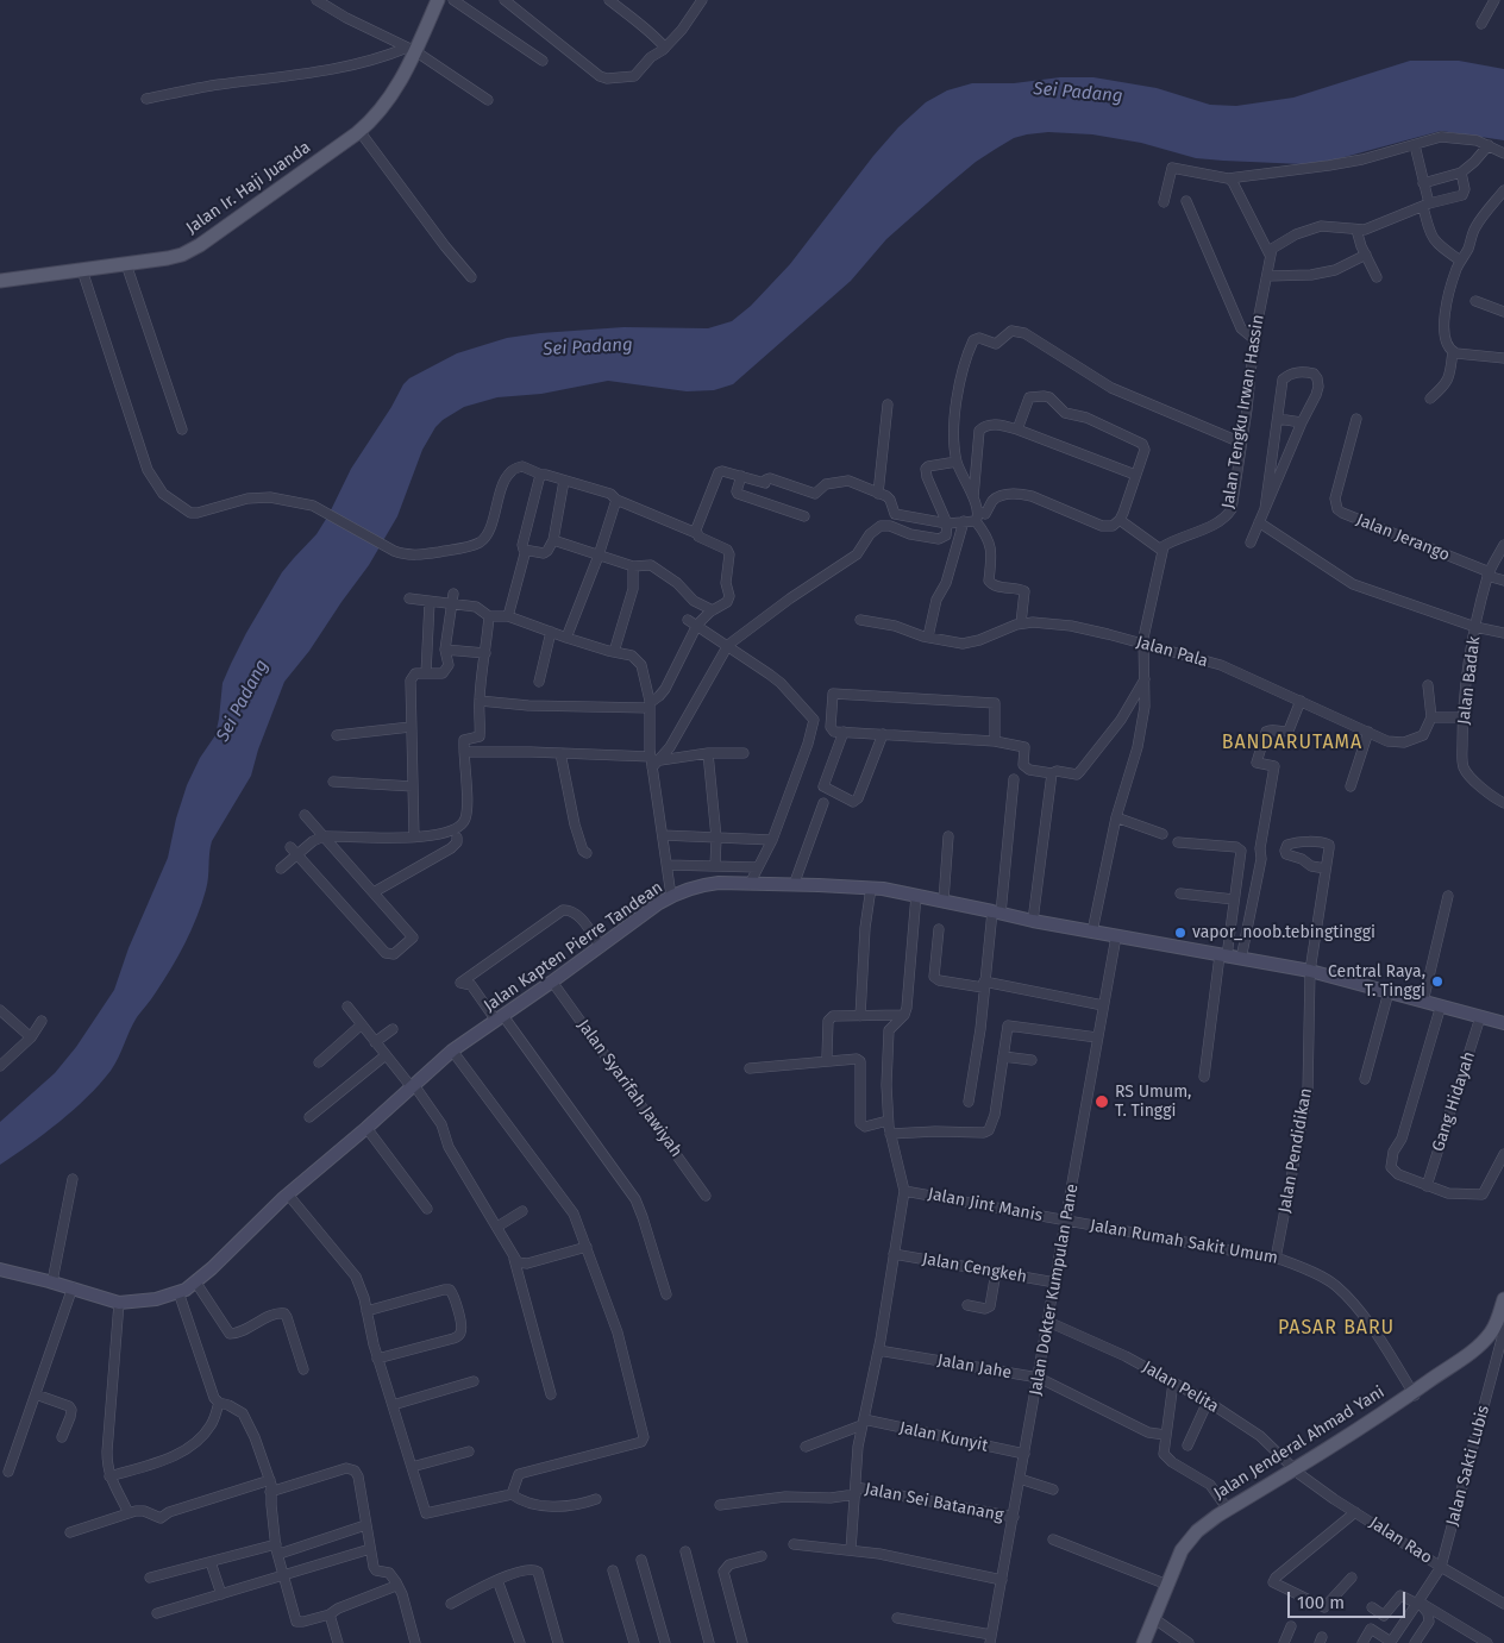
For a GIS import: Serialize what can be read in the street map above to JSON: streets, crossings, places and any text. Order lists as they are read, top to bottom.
{
  "streets": {
    "main road": ["Jalan Ir. Haji Juanda", "Jalan Kapten Pierre Tandean", "Jalan Jenderal Ahmad Yani"],
    "street": [
      "Jalan Tengku Irwan Hassin",
      "Jalan Jerango",
      "Jalan Pala",
      "Jalan Badak",
      "Jalan Syarifah Jawiyah",
      "Gang Hidayah",
      "Jalan Pendidikan",
      "Jalan Jint Manis",
      "Jalan Rumah Sakit Umum",
      "Jalan Cengkeh",
      "Jalan Dokter Kumpulan Pane",
      "Jalan Jahe",
      "Jalan Pelita",
      "Jalan Kunyit",
      "Jalan Sakti Lubis",
      "Jalan Sei Batanang",
      "Jalan Rao"
    ]
  },
  "crossings": [
    ["Jalan Jerango", "Jalan Badak"],
    ["Jalan Kapten Pierre Tandean", "Jalan Syarifah Jawiyah"],
    ["Jalan Kapten Pierre Tandean", "Gang Hidayah"],
    ["Jalan Kapten Pierre Tandean", "Jalan Pendidikan"],
    ["Jalan Kapten Pierre Tandean", "Jalan Dokter Kumpulan Pane"],
    ["Jalan Pendidikan", "Jalan Rumah Sakit Umum"],
    ["Jalan Jint Manis", "Jalan Rumah Sakit Umum"],
    ["Jalan Jint Manis", "Jalan Dokter Kumpulan Pane"],
    ["Jalan Rumah Sakit Umum", "Jalan Dokter Kumpulan Pane"],
    ["Jalan Rumah Sakit Umum", "Jalan Jenderal Ahmad Yani"],
    ["Jalan Cengkeh", "Jalan Dokter Kumpulan Pane"],
    ["Jalan Dokter Kumpulan Pane", "Jalan Jahe"],
    ["Jalan Dokter Kumpulan Pane", "Jalan Pelita"],
    ["Jalan Dokter Kumpulan Pane", "Jalan Kunyit"],
    ["Jalan Dokter Kumpulan Pane", "Jalan Sei Batanang"],
    ["Jalan Pelita", "Jalan Jenderal Ahmad Yani"],
    ["Jalan Pelita", "Jalan Rao"],
    ["Jalan Jenderal Ahmad Yani", "Jalan Sakti Lubis"],
    ["Jalan Jenderal Ahmad Yani", "Jalan Rao"],
    ["Jalan Sakti Lubis", "Jalan Rao"]
  ],
  "districts": ["BANDARUTAMA", "PASAR BARU"],
  "water": ["Sei Padang"],
  "places": ["vapor_noob.tebingtinggi", "Central Raya, T. Tinggi", "RS Umum, T. Tinggi"],
  "scale_bar": "100 m"
}
